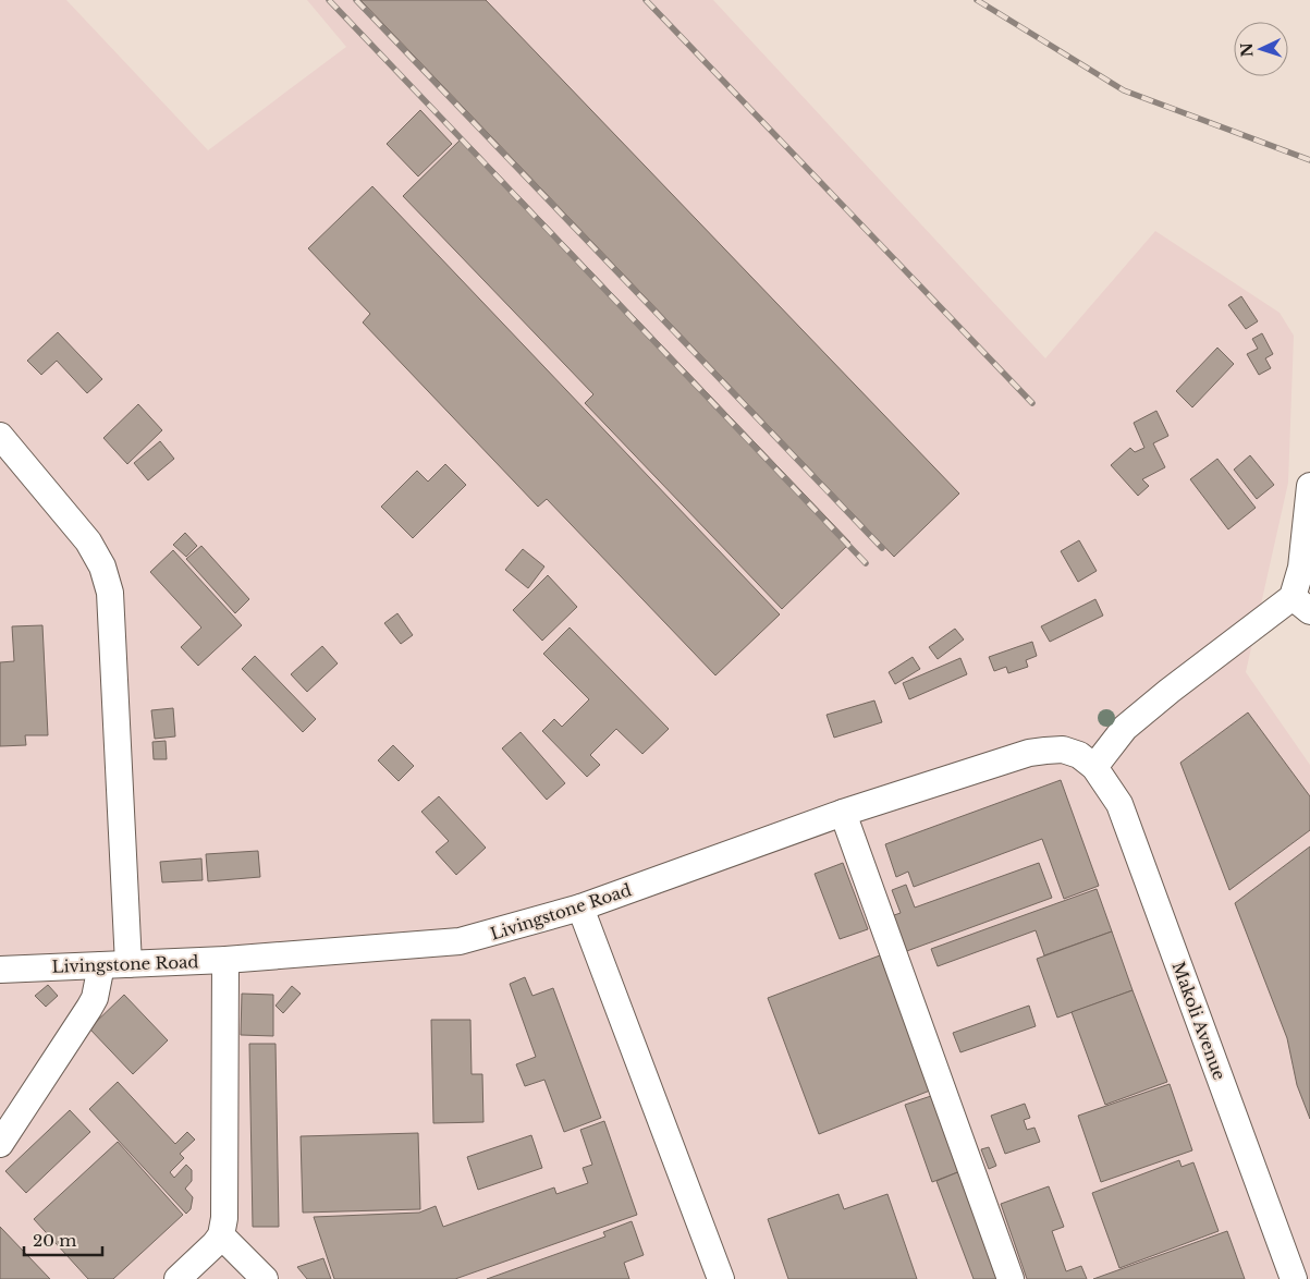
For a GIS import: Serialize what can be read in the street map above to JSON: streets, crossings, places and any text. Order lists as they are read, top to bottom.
{
  "streets": {
    "street": ["Livingstone Road", "Makoli Avenue"]
  },
  "crossings": [
    ["Livingstone Road", "Makoli Avenue"]
  ],
  "scale_bar": "20 m",
  "north": "left"
}
